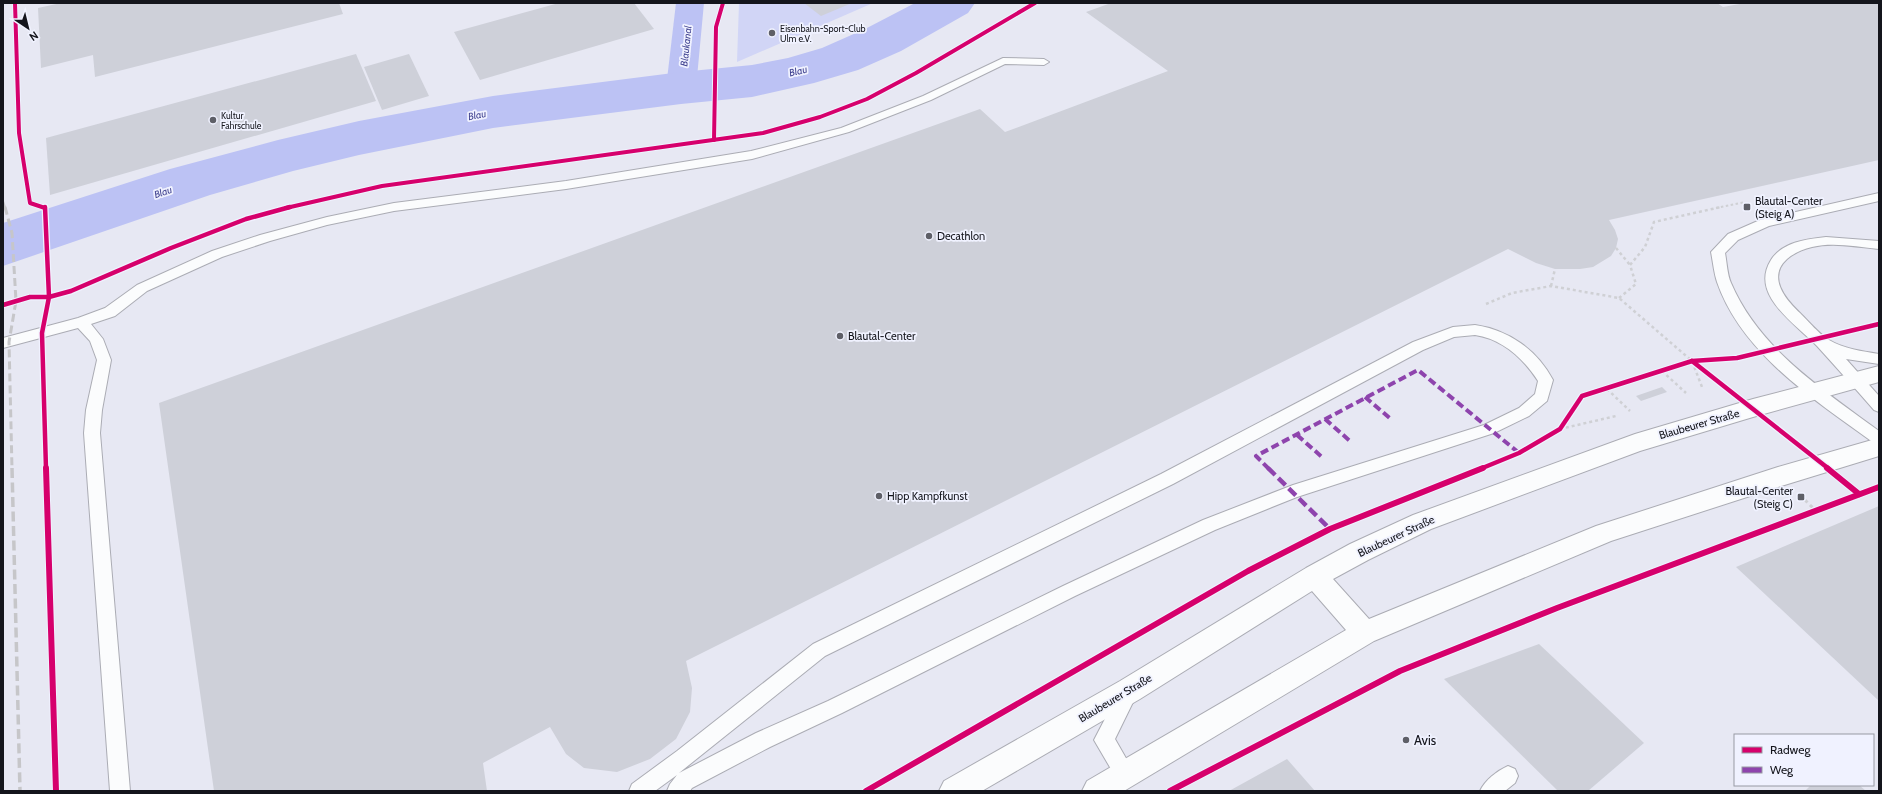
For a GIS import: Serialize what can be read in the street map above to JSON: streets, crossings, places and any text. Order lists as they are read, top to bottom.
{
  "streets": {
    "main road": ["Blaubeurer Straße"]
  },
  "water": ["Blaukanal", "Blau"],
  "places": {
    "other": [
      "Eisenbahn-Sport-Club Ulm e.V.",
      "Kultur Fahrschule",
      "Decathlon",
      "Blautal-Center",
      "Hipp Kampfkunst",
      "Avis"
    ],
    "transit": ["Blautal-Center (Steig A)", "Blautal-Center (Steig C)"]
  },
  "legend": ["Radweg", "Weg"],
  "north": "bottom right"
}
